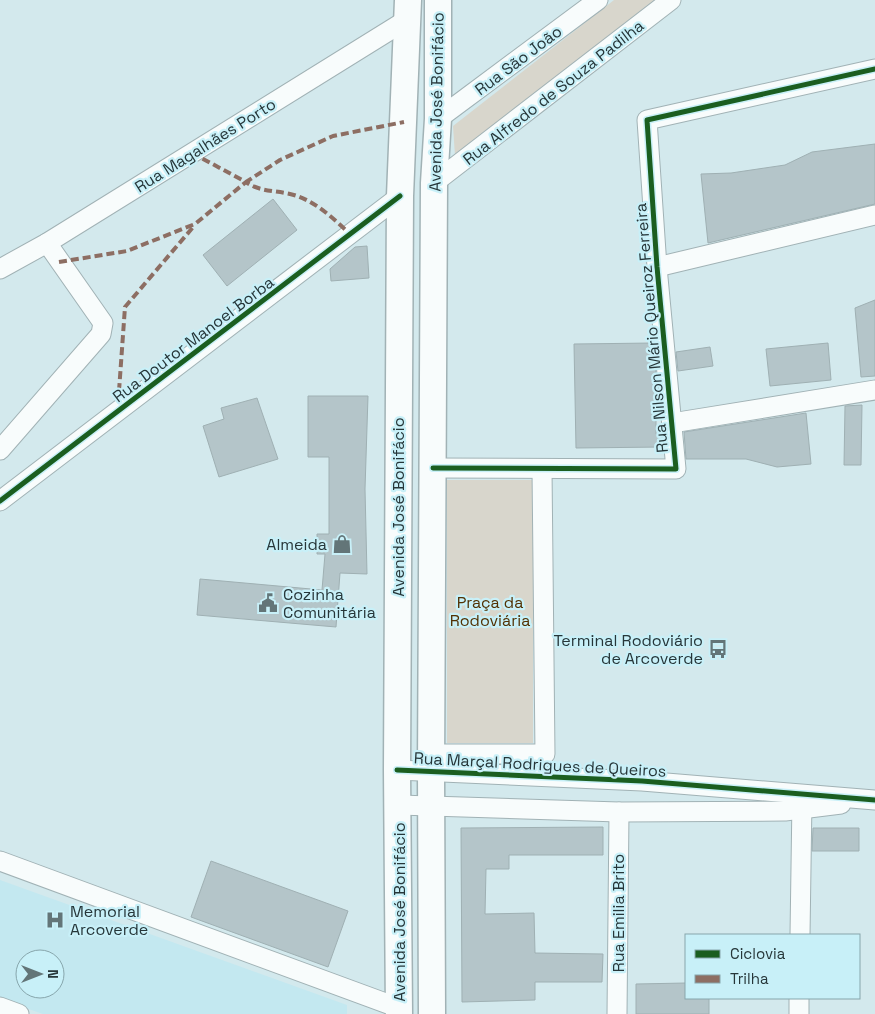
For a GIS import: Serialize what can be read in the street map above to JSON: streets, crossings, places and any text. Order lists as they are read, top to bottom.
{
  "streets": {
    "main road": ["Avenida José Bonifácio"],
    "street": [
      "Rua São João",
      "Rua Alfredo de Souza Padilha",
      "Rua Magalhães Porto",
      "Rua Nilson Mário Queiroz Ferreira",
      "Rua Doutor Manoel Borba",
      "Rua Marçal Rodrigues de Queiros",
      "Rua Emilia Brito"
    ]
  },
  "crossings": [
    ["Rua São João", "Avenida José Bonifácio"],
    ["Rua Alfredo de Souza Padilha", "Avenida José Bonifácio"],
    ["Avenida José Bonifácio", "Rua Magalhães Porto"],
    ["Avenida José Bonifácio", "Rua Doutor Manoel Borba"],
    ["Avenida José Bonifácio", "Rua Marçal Rodrigues de Queiros"]
  ],
  "parks": ["Praça da Rodoviária"],
  "places": {
    "shop": ["Almeida"],
    "public building": ["Cozinha Comunitária"],
    "bus stop": ["Terminal Rodoviário de Arcoverde"],
    "hospital": ["Memorial Arcoverde"]
  },
  "legend": ["Ciclovia", "Trilha"],
  "north": "right"
}
